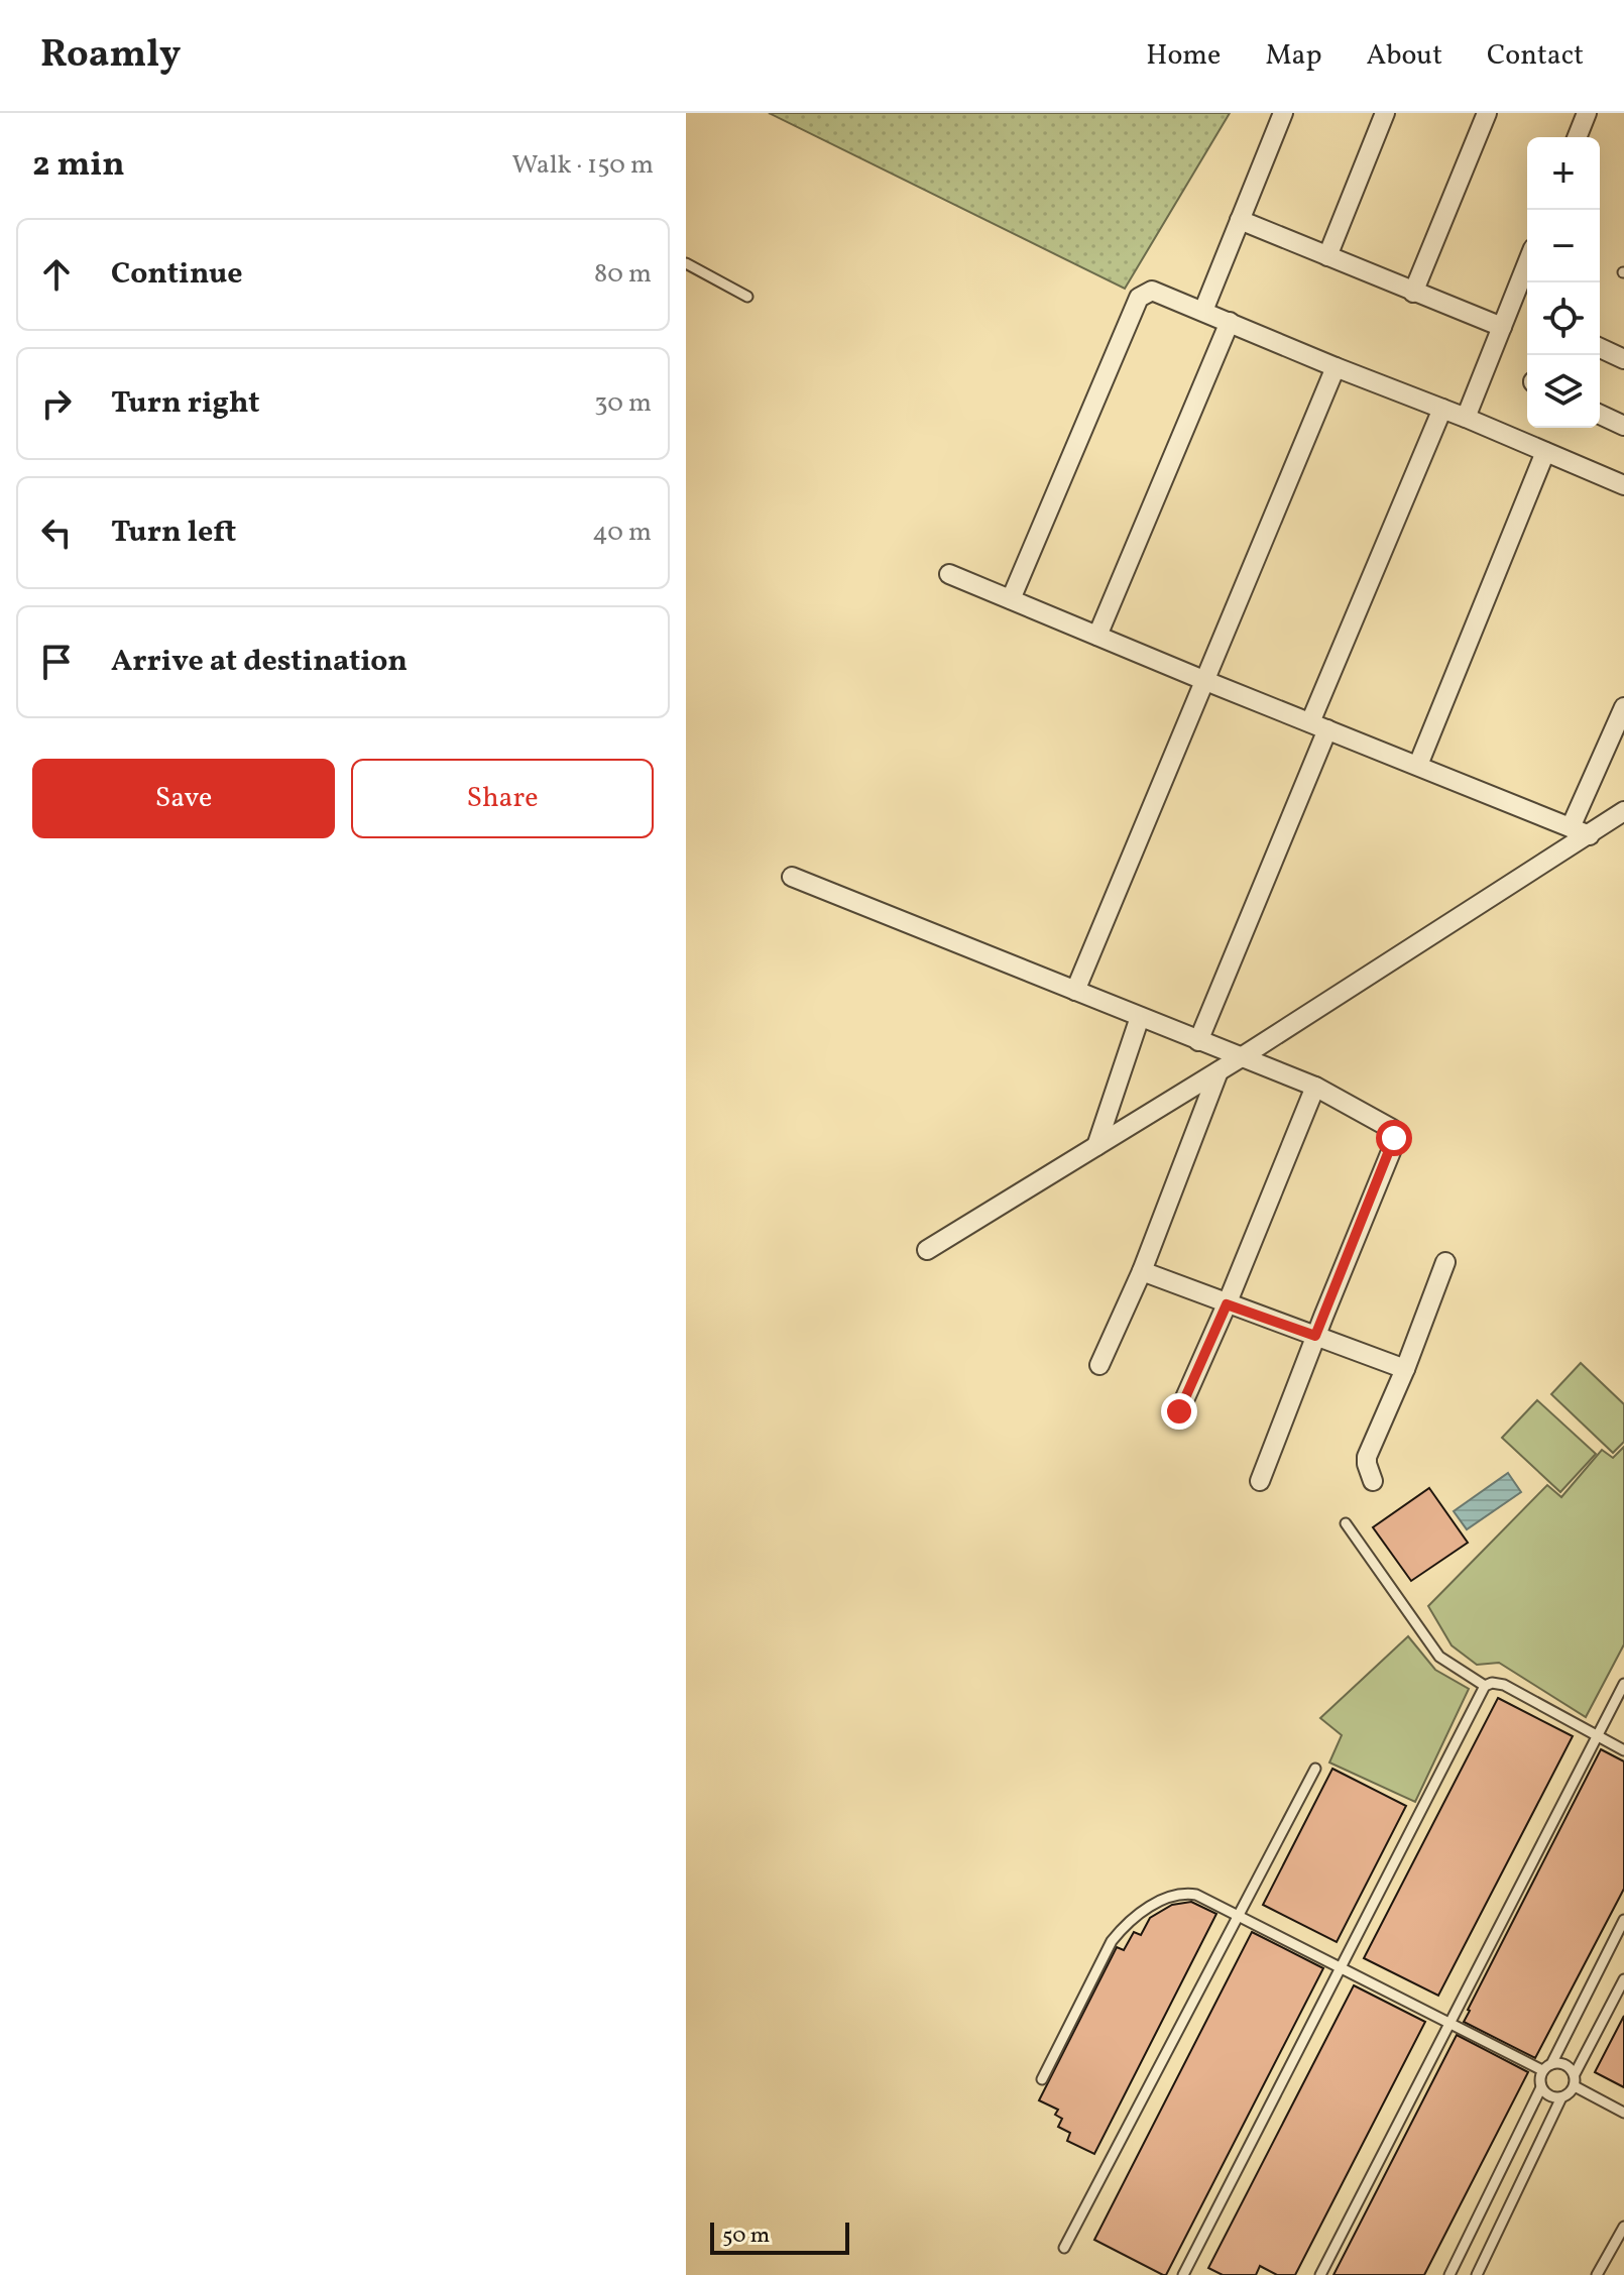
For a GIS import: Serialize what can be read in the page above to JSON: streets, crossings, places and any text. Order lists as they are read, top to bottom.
{
  "scale_bar": "50 m",
  "page": {
    "header": "Roamly",
    "nav": [
      "Home",
      "Map",
      "About",
      "Contact"
    ],
    "heading": ["2 min", "Walk · 150 m"],
    "map_buttons": ["+", "−"],
    "list": [
      ["Continue", "80 m"],
      ["Turn right", "30 m"],
      ["Turn left", "40 m"],
      "Arrive at destination"
    ],
    "buttons": ["Save", "Share"],
    "scale": "50 m"
  }
}
